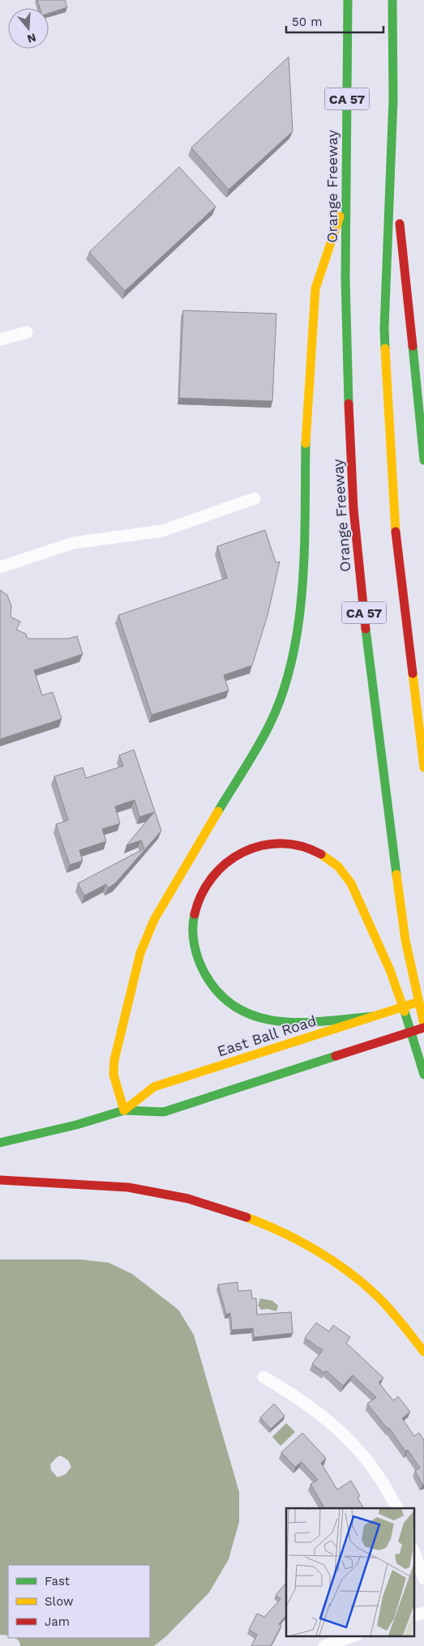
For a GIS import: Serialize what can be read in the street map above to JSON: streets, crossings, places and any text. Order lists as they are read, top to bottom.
{
  "streets": {
    "main road": ["CA 57", "Orange Freeway", "East Ball Road"]
  },
  "legend": ["Fast", "Slow", "Jam"],
  "scale_bar": "50 m",
  "north": "bottom"
}
